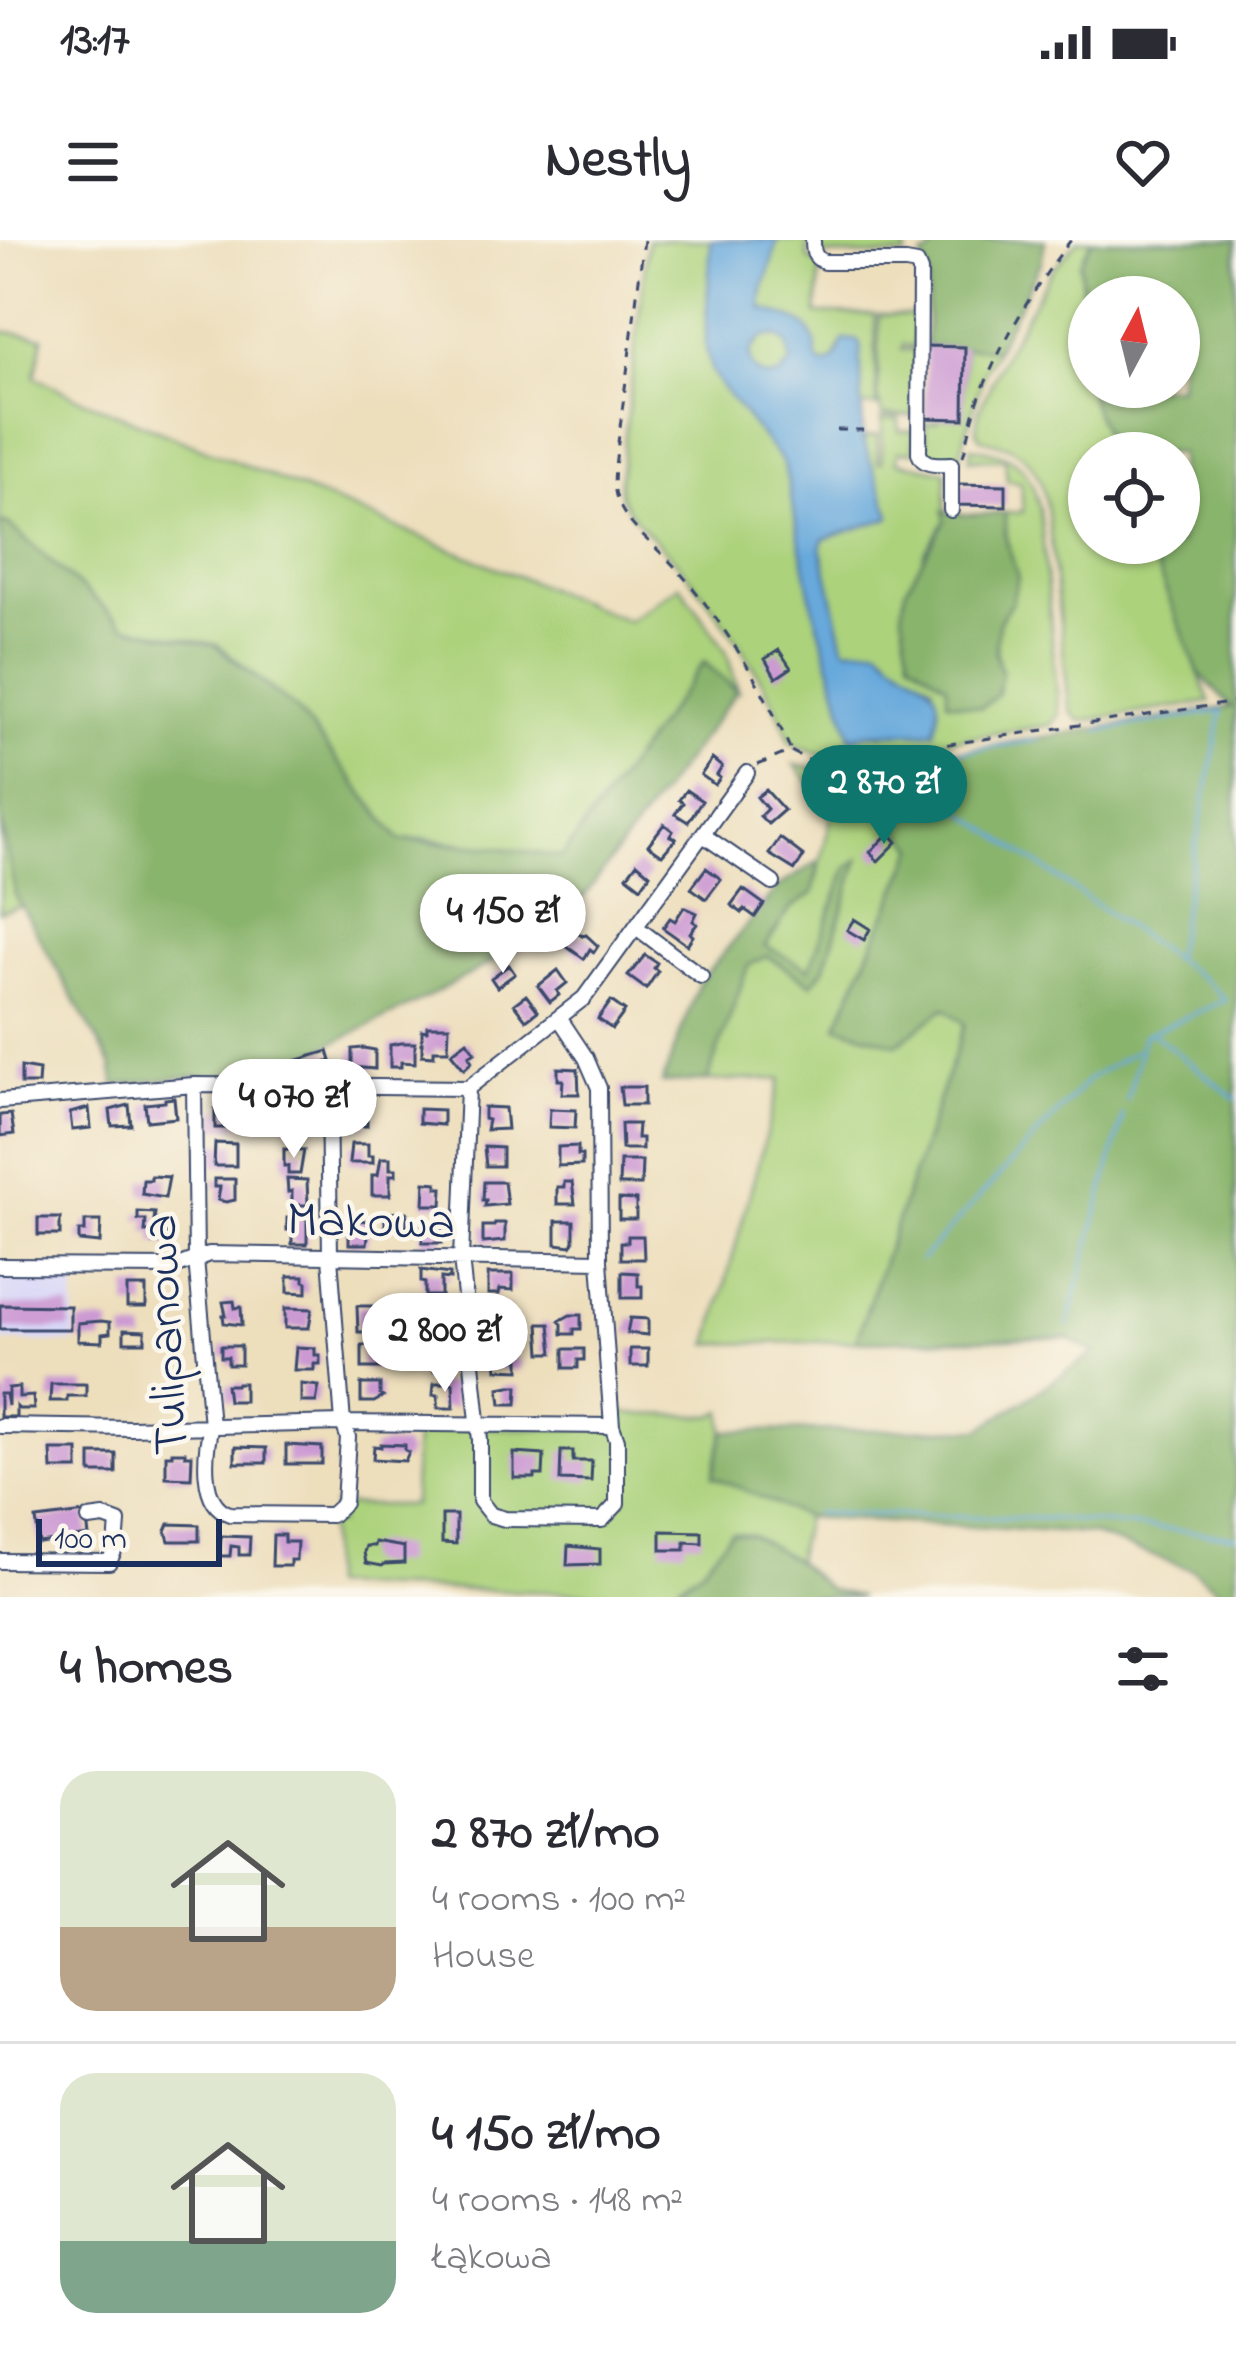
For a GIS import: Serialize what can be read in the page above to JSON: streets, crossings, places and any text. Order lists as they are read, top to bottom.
{
  "streets": {
    "street": ["Makowa", "Tulipanowa"]
  },
  "crossings": [
    ["Makowa", "Tulipanowa"]
  ],
  "scale_bar": "100 m",
  "north": "top",
  "page": {
    "status": "13:17",
    "header": "Nestly",
    "price": [
      "2 870 zł",
      "4 150 zł",
      "4 070 zł",
      "2 800 zł"
    ],
    "scale": "100 m",
    "heading": "4 homes",
    "list": [
      {
        "name": "2 870 zł/mo",
        "note": "4 rooms · 100 m² · House"
      },
      {
        "name": "4 150 zł/mo",
        "note": "4 rooms · 148 m² · Łąkowa"
      }
    ]
  }
}
